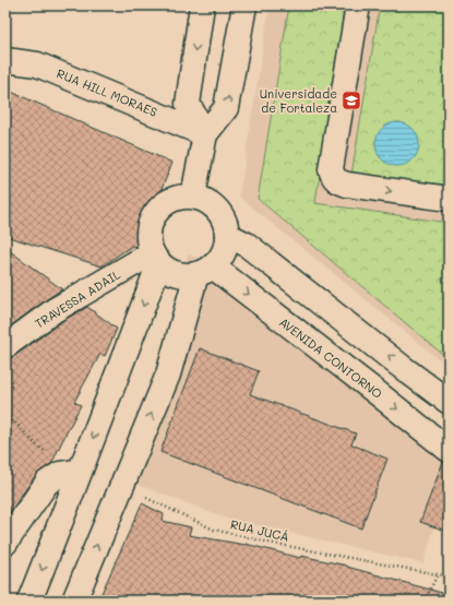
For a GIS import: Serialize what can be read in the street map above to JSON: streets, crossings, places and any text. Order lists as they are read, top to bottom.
{
  "streets": {
    "street": ["RUA HILL MORAES", "TRAVESSA ADAIL", "AVENIDA CONTORNO"],
    "path": ["RUA JUCÁ"]
  },
  "crossings": [
    ["TRAVESSA ADAIL", "AVENIDA CONTORNO"]
  ],
  "places": {
    "school or university": ["Universidade de Fortaleza"]
  }
}
